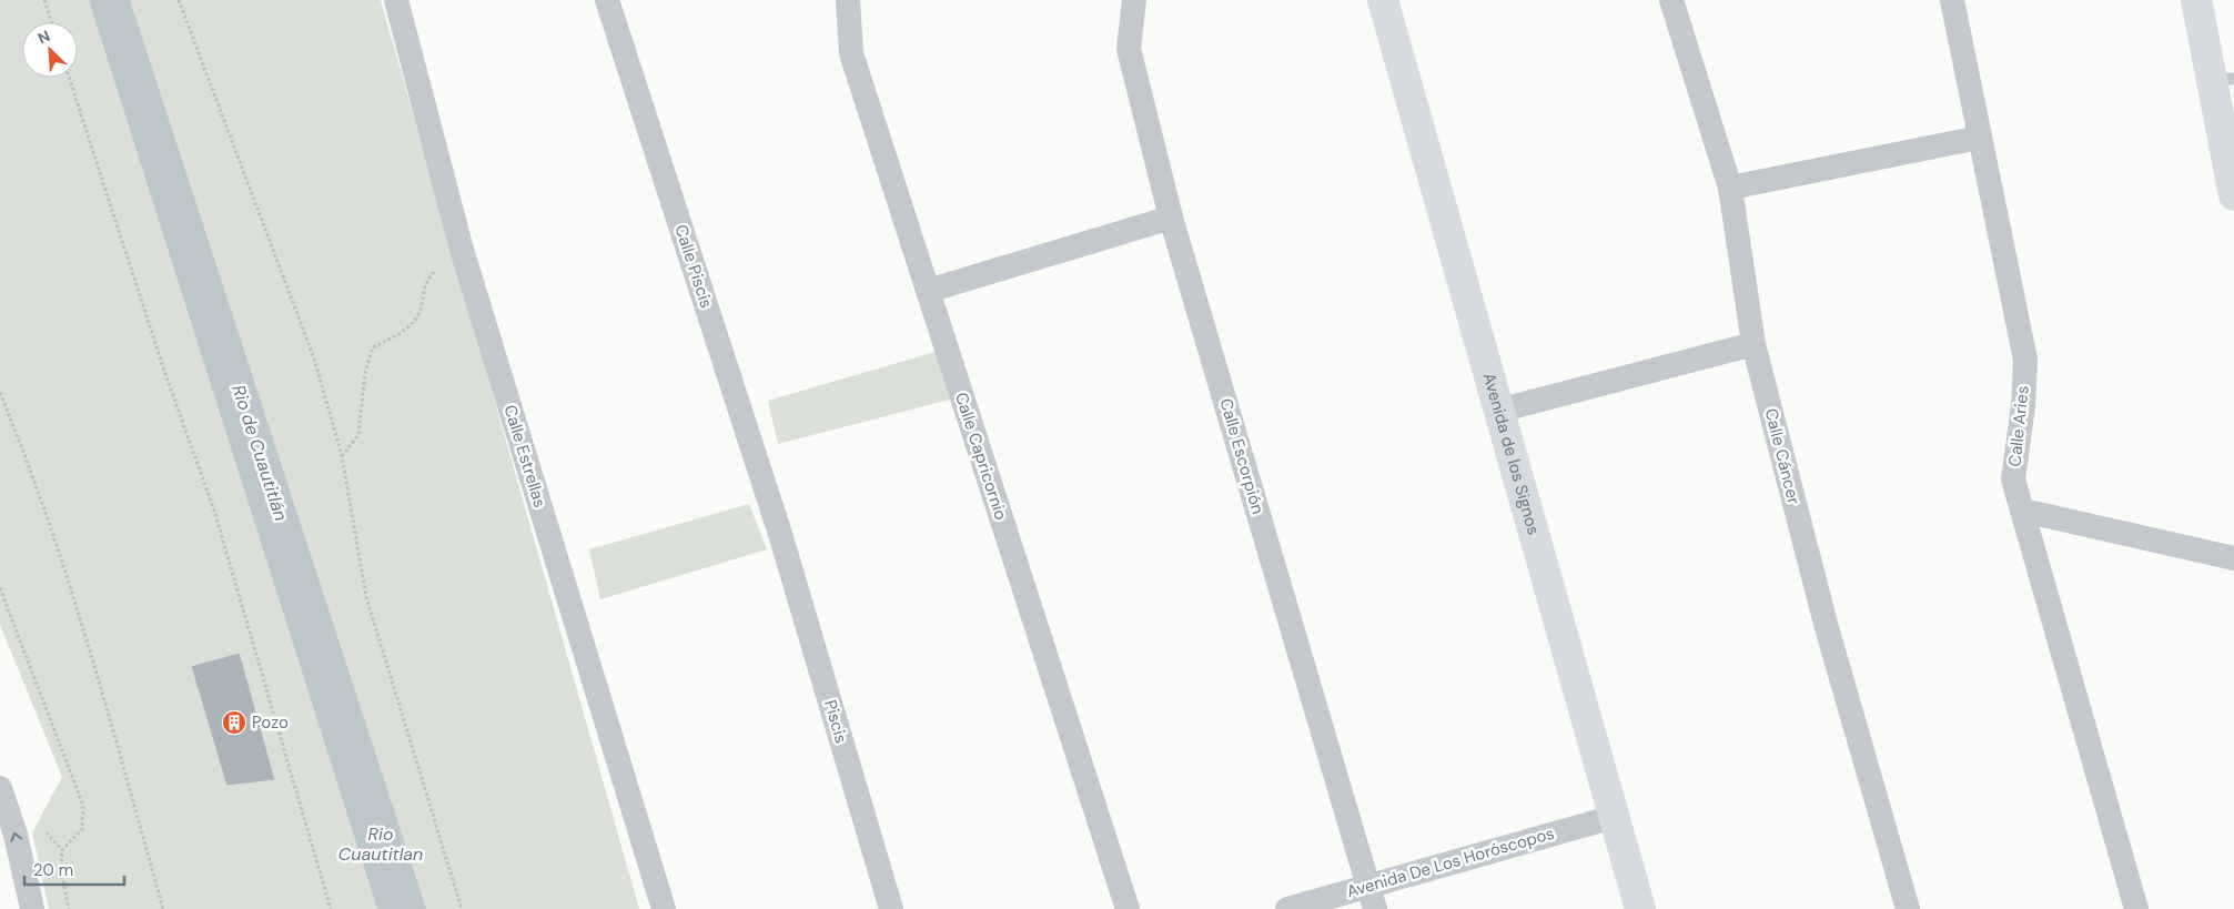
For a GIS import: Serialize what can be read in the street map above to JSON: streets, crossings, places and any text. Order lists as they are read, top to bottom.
{
  "streets": {
    "street": [
      "Calle Piscis",
      "Calle Aries",
      "Avenida de los Signos",
      "Calle Estrellas",
      "Calle Capricornio",
      "Calle Escorpión",
      "Calle Cáncer",
      "Piscis",
      "Avenida De Los Horóscopos"
    ]
  },
  "crossings": [
    ["Calle Piscis", "Piscis"],
    ["Avenida de los Signos", "Avenida De Los Horóscopos"],
    ["Calle Escorpión", "Avenida De Los Horóscopos"]
  ],
  "water": ["Rio de Cuautitlán", "Rio Cuautitlan"],
  "places": {
    "building": ["Pozo"]
  },
  "scale_bar": "20 m",
  "north": "top left"
}
